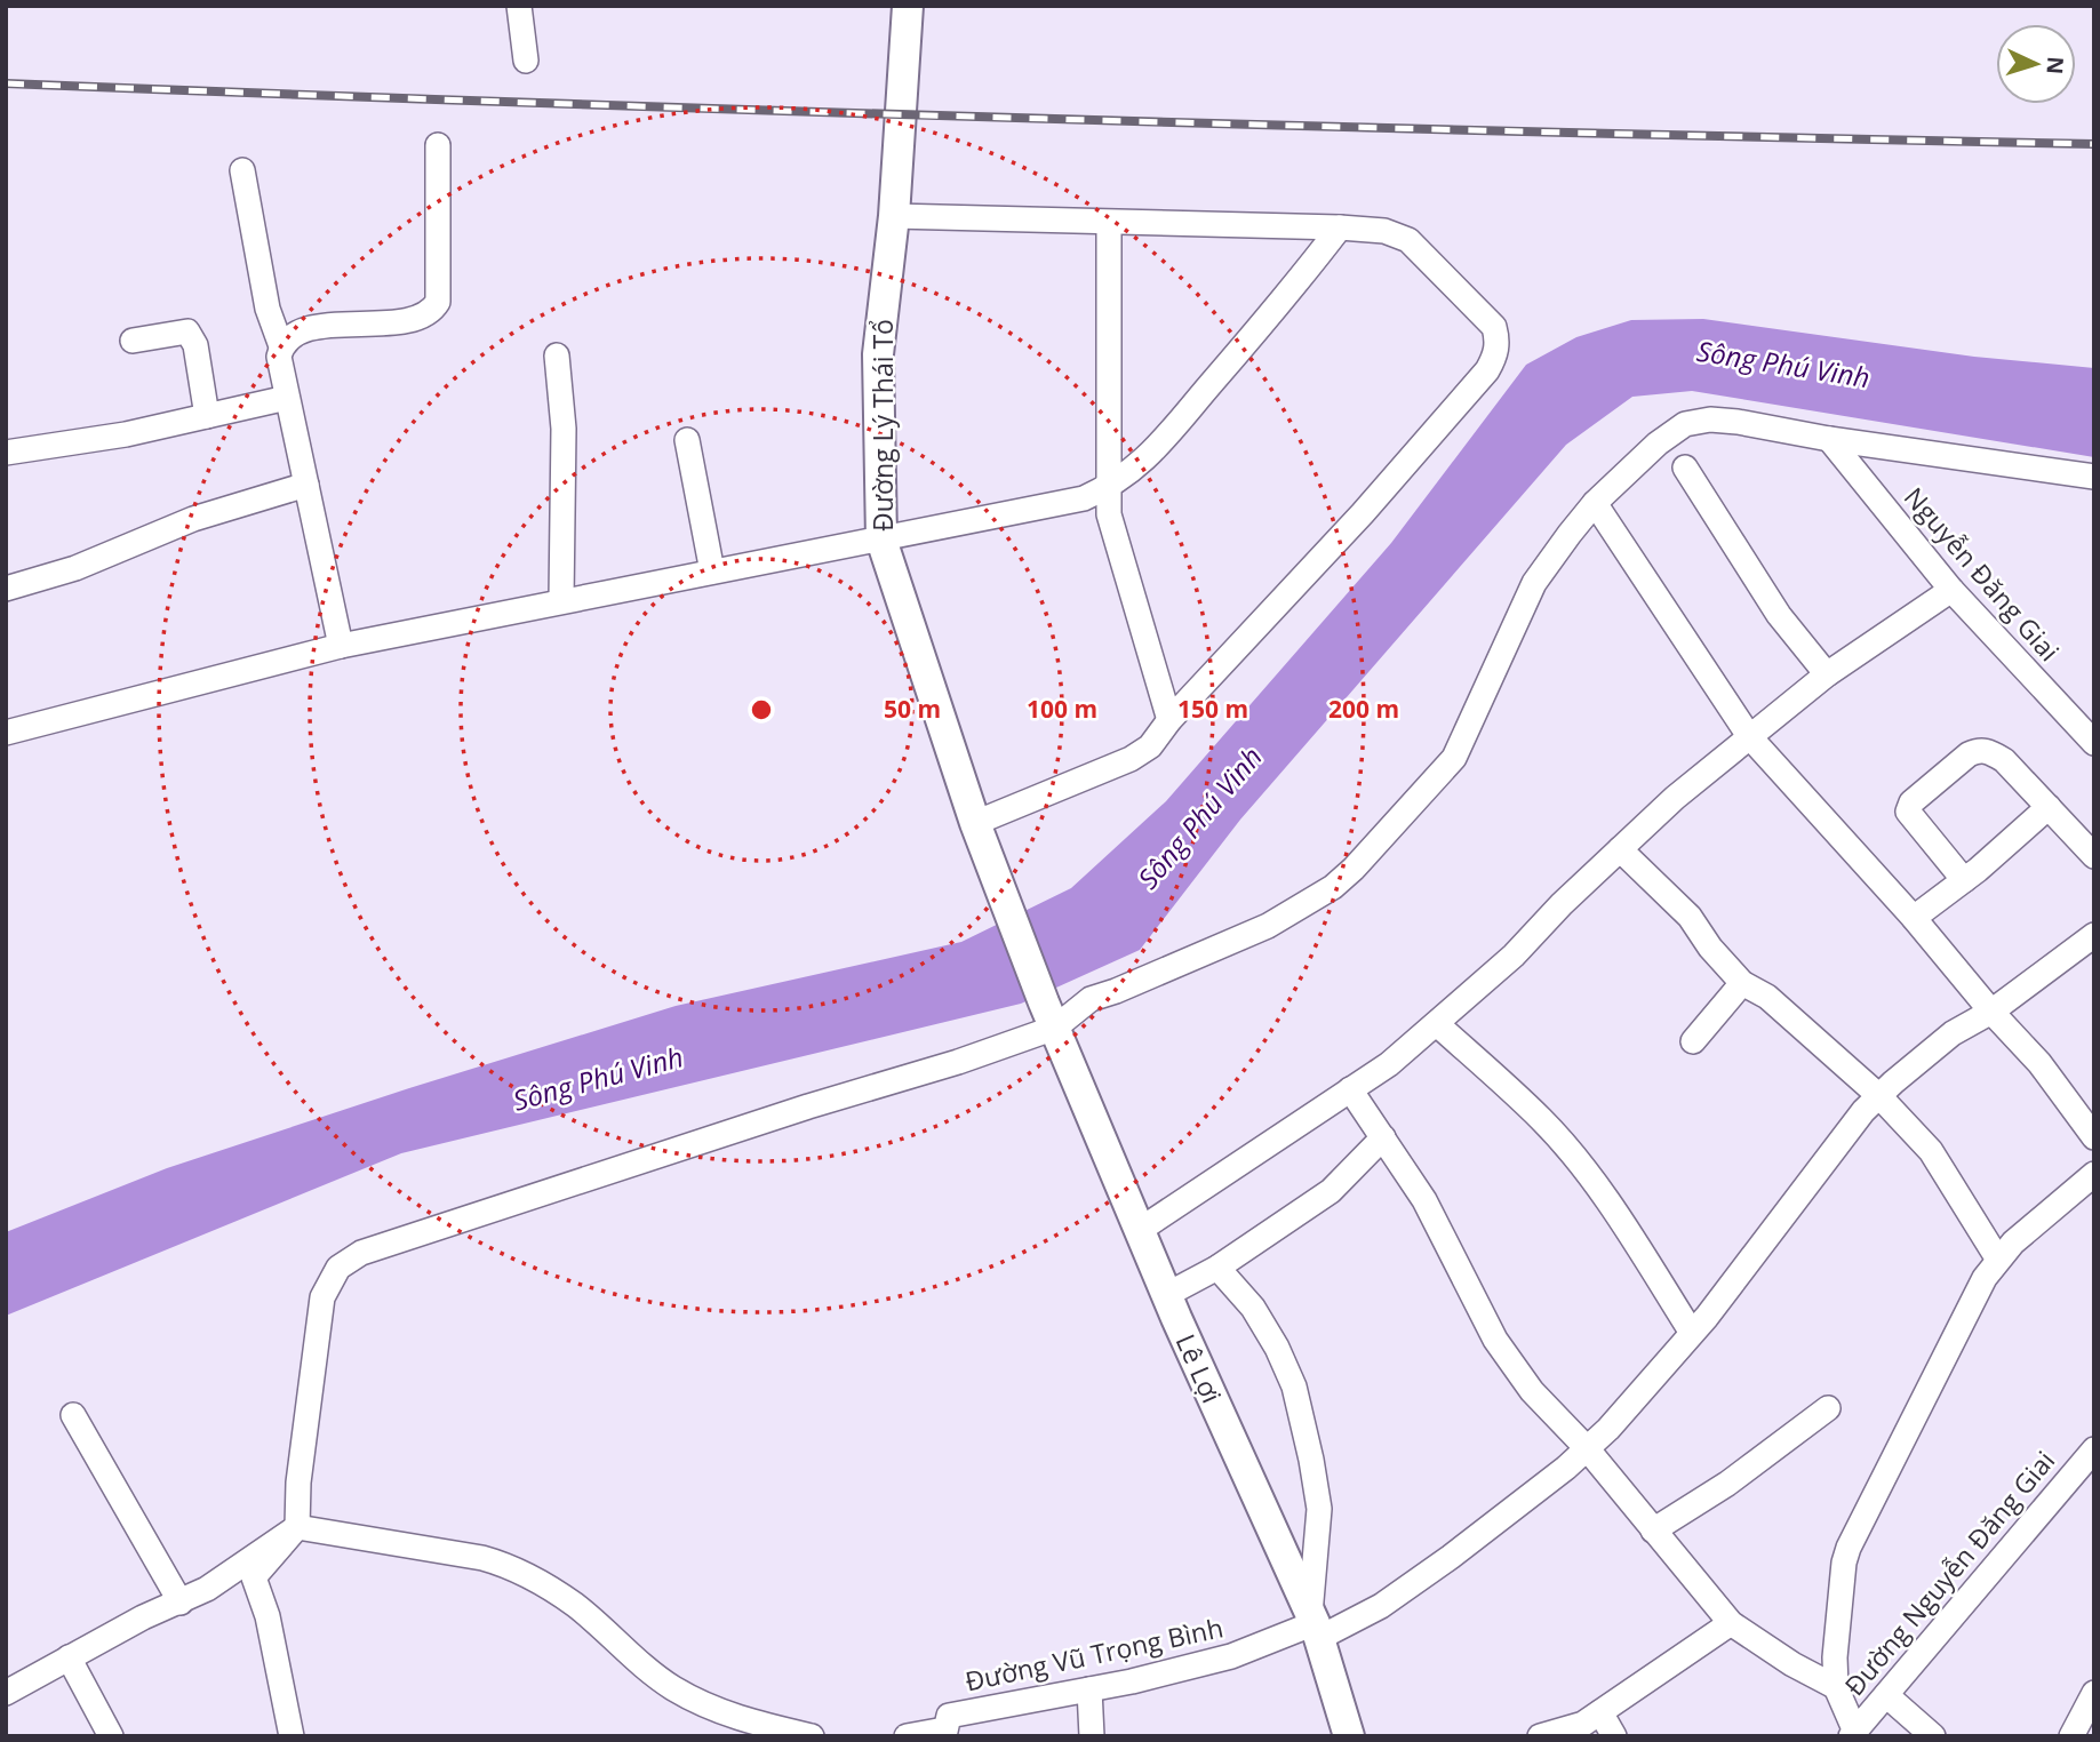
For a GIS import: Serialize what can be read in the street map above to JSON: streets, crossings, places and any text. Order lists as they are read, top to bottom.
{
  "streets": {
    "main road": ["Đường Lý Thái Tổ", "Lê Lợi"],
    "street": ["Nguyễn Đăng Giai", "Đường Nguyễn Đăng Giai", "Đường Vũ Trọng Bình"]
  },
  "crossings": [
    ["Đường Lý Thái Tổ", "Lê Lợi"],
    ["Lê Lợi", "Đường Vũ Trọng Bình"]
  ],
  "water": ["Sông Phú Vinh"],
  "north": "right",
  "rings": [
    "50 m",
    "100 m",
    "150 m",
    "200 m"
  ]
}
